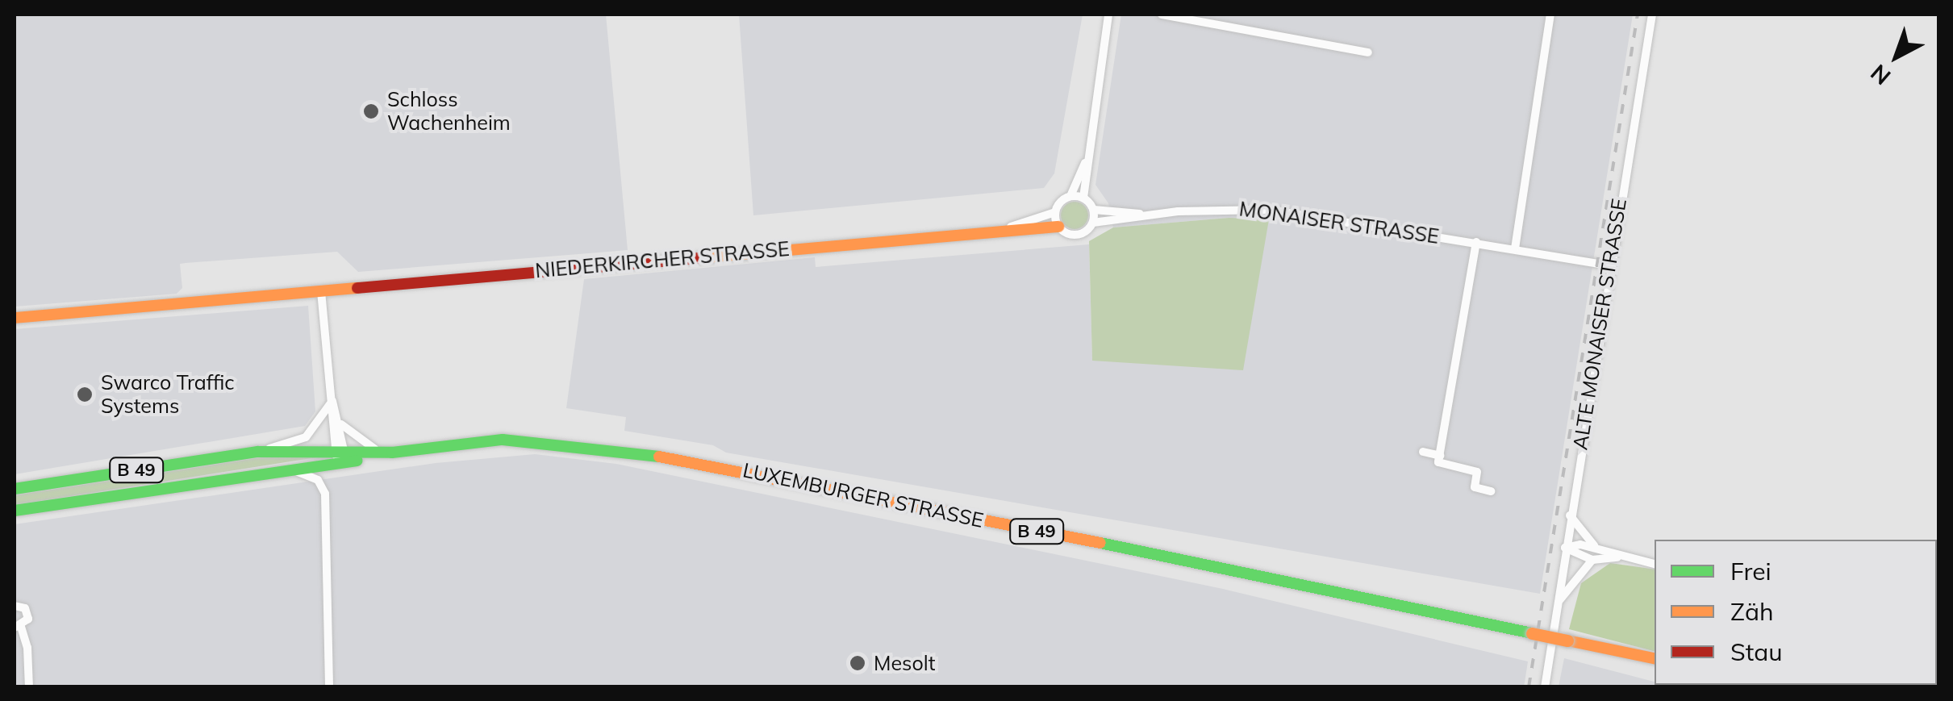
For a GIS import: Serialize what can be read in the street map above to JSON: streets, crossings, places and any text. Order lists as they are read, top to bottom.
{
  "streets": {
    "main road": ["NIEDERKIRCHER STRASSE", "B 49", "LUXEMBURGER STRASSE"],
    "street": ["MONAISER STRASSE", "ALTE MONAISER STRASSE"]
  },
  "crossings": [
    ["MONAISER STRASSE", "NIEDERKIRCHER STRASSE"],
    ["MONAISER STRASSE", "ALTE MONAISER STRASSE"]
  ],
  "places": ["Schloss Wachenheim", "Swarco Traffic Systems", "Mesolt"],
  "legend": ["Frei", "Zäh", "Stau"],
  "north": "bottom left"
}
